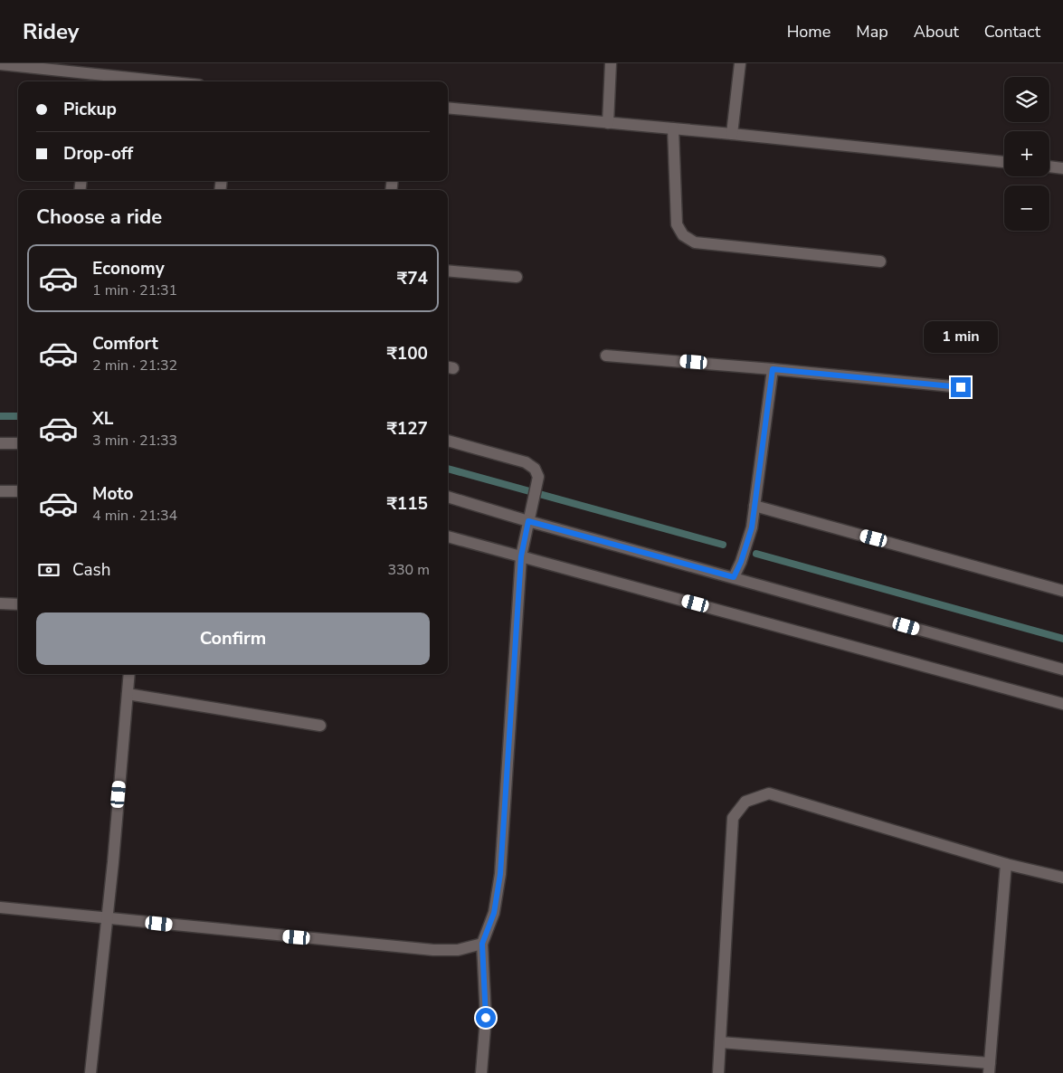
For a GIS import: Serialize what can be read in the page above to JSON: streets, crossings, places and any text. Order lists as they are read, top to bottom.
{
  "page": {
    "header": "Ridey",
    "nav": [
      "Home",
      "Map",
      "About",
      "Contact"
    ],
    "map_buttons": ["+", "−"],
    "banner": ["Pickup", "Drop-off"],
    "heading": "Choose a ride",
    "list": [
      {
        "name": "Economy",
        "note": "1 min · 21:31",
        "value": "₹74"
      },
      {
        "name": "Comfort",
        "note": "2 min · 21:32",
        "value": "₹100"
      },
      {
        "name": "XL",
        "note": "3 min · 21:33",
        "value": "₹127"
      },
      {
        "name": "Moto",
        "note": "4 min · 21:34",
        "value": "₹115"
      }
    ],
    "bubble": "1 min",
    "pay": ["Cash", "330 m"],
    "buttons": "Confirm"
  }
}
